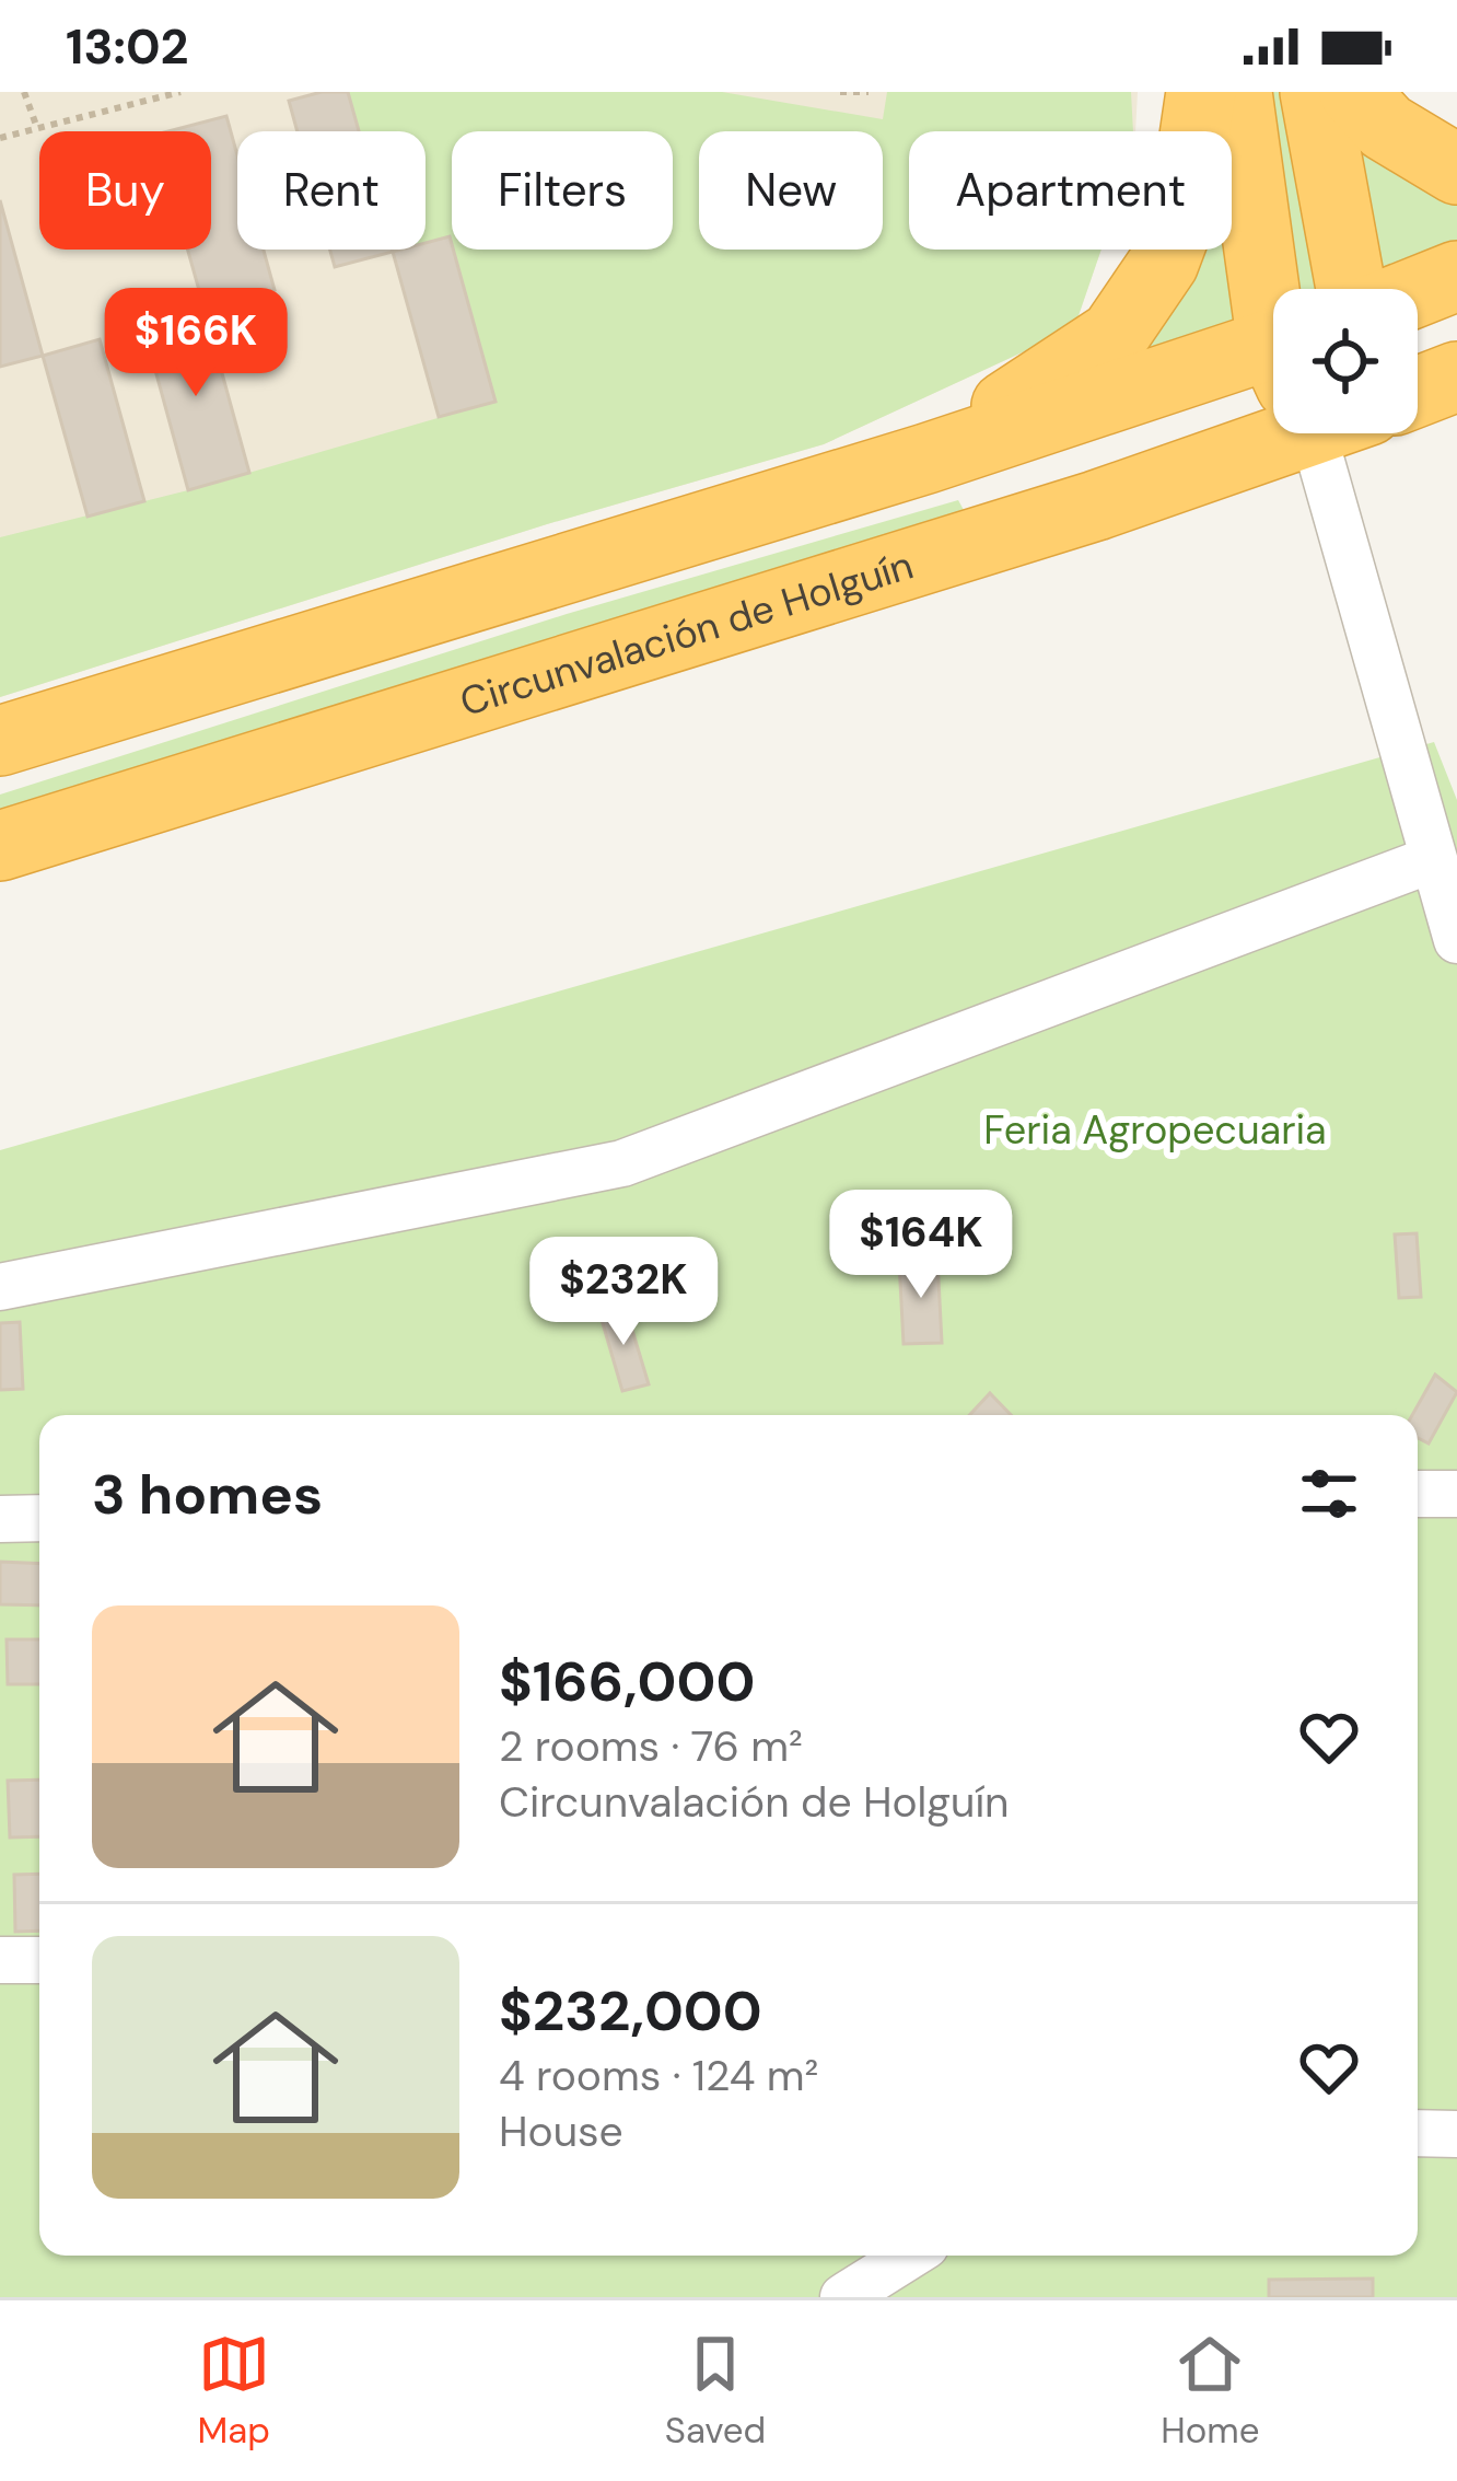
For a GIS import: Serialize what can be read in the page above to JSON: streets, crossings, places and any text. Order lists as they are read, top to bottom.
{
  "streets": {
    "highway": ["Circunvalación de Holguín"]
  },
  "parks": ["Feria Agropecuaria"],
  "page": {
    "status": "13:02",
    "chip": [
      "Buy",
      "Rent",
      "Filters",
      "New",
      "Apartment"
    ],
    "price": ["$166K", "$164K", "$232K"],
    "heading": "3 homes",
    "list": [
      {
        "name": "$166,000",
        "note": "2 rooms · 76 m² · Circunvalación de Holguín"
      },
      {
        "name": "$232,000",
        "note": "4 rooms · 124 m² · House"
      }
    ],
    "tabs": ["Map", "Saved", "Home"]
  }
}
